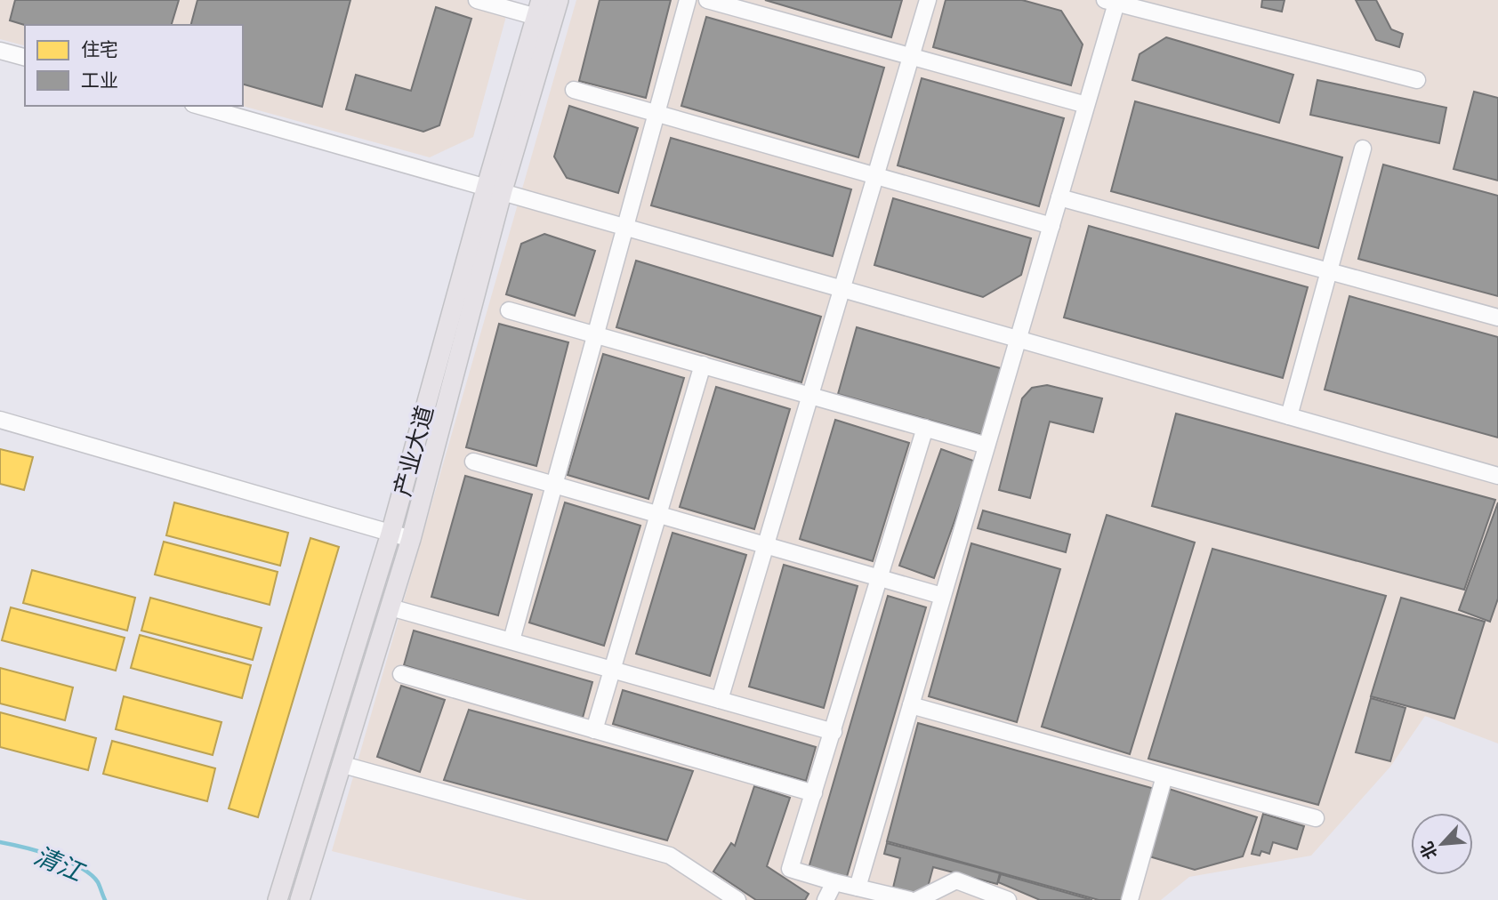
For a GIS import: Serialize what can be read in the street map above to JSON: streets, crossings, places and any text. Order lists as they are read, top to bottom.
{
  "streets": {
    "main road": ["产业大道"]
  },
  "water": ["清江"],
  "legend": ["住宅", "工业"],
  "north": "bottom left"
}
